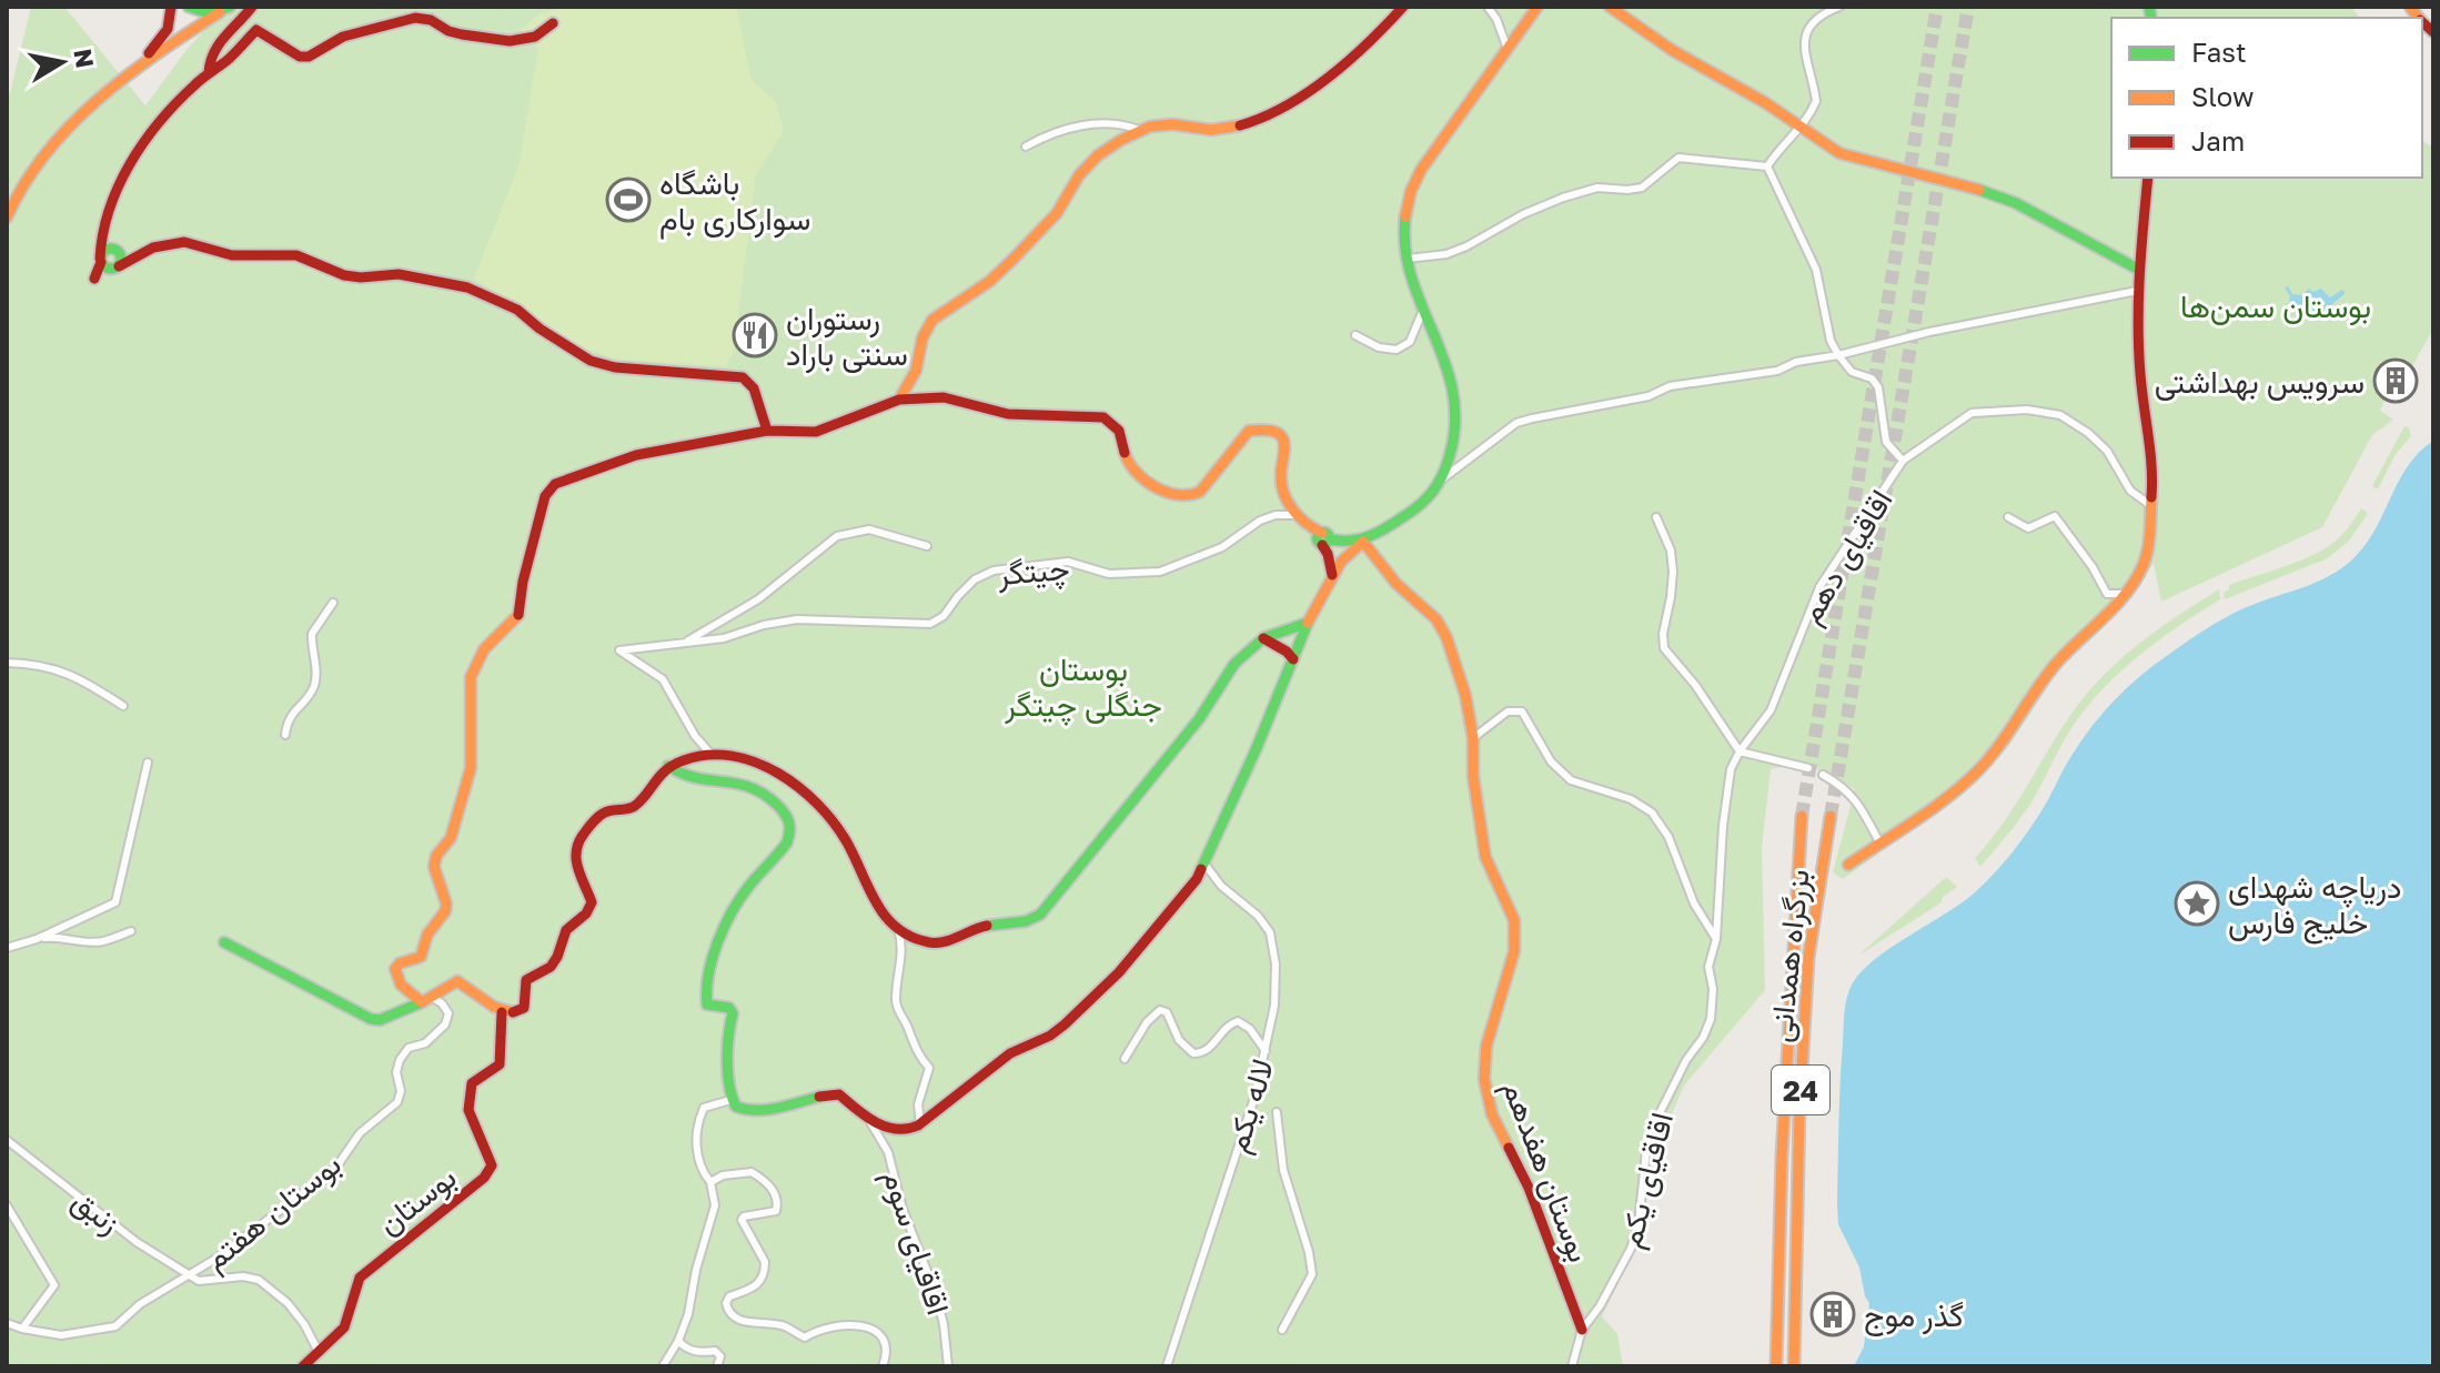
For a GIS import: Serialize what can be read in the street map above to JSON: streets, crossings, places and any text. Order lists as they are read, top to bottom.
{
  "streets": {
    "main road": [
      "بزرگراه همدانی",
      "24",
      "بوستان هفدهم",
      "بوستان"
    ],
    "street": [
      "اقاقیای دهم",
      "چیتگر",
      "لاله یکم",
      "اقاقیای یکم",
      "زنبق",
      "بوستان هفتم",
      "اقاقیای سوم"
    ]
  },
  "crossings": [
    ["اقاقیای دهم", "اقاقیای یکم"],
    ["بوستان هفدهم", "اقاقیای یکم"],
    ["زنبق", "بوستان هفتم"]
  ],
  "parks": ["بوستان سمن‌ها", "بوستان جنگلی چیتگر"],
  "places": {
    "sports": ["باشگاه سوارکاری بام"],
    "restaurant": ["رستوران سنتی باراد"],
    "building": ["سرویس بهداشتی", "گذر موج"],
    "place": ["دریاچه شهدای خلیج فارس"]
  },
  "legend": ["Fast", "Slow", "Jam"],
  "north": "right"
}
